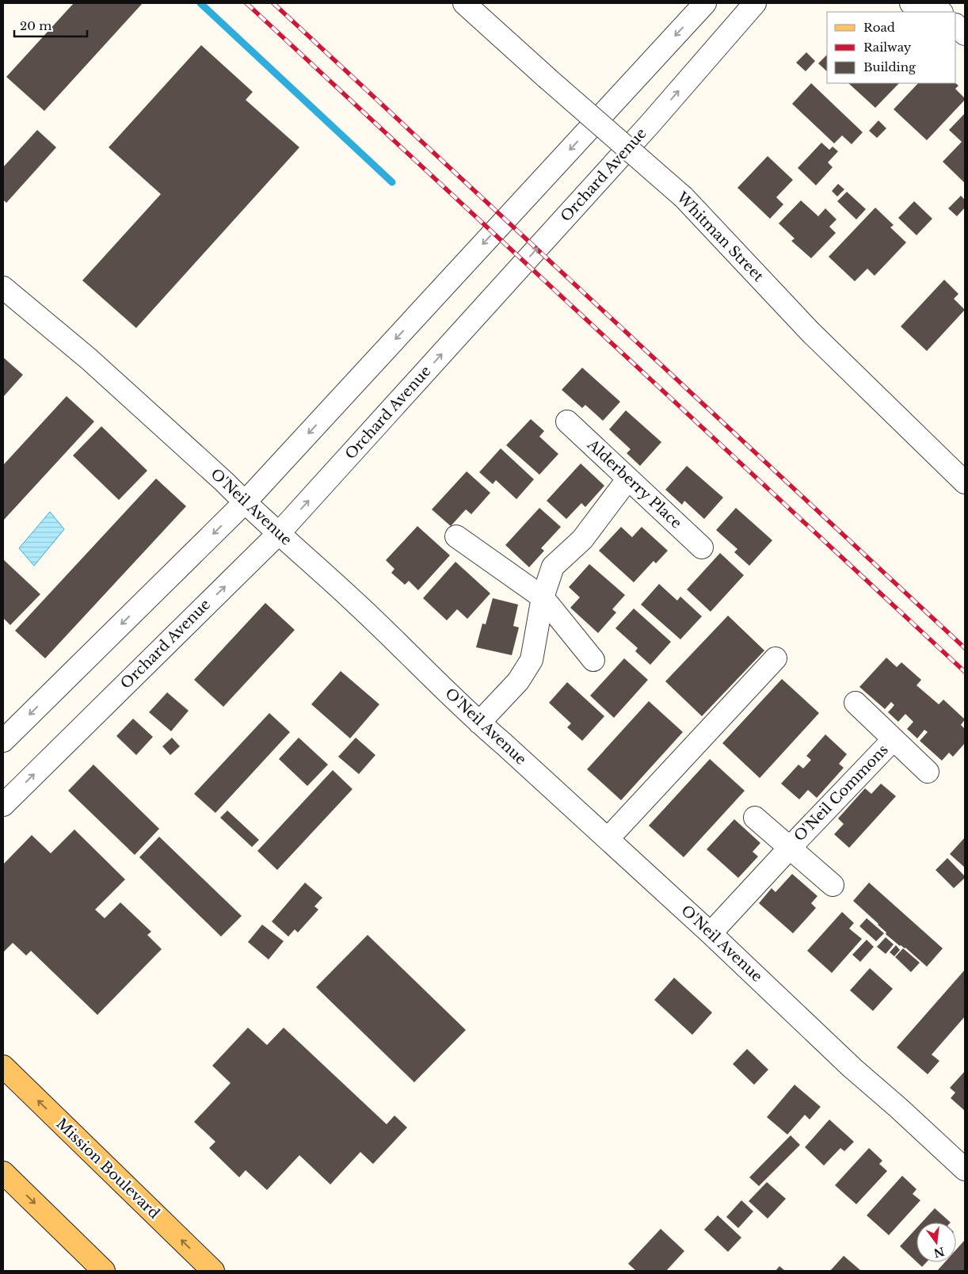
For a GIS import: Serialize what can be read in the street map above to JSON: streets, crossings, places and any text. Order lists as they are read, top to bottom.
{
  "streets": {
    "main road": ["Mission Boulevard"],
    "street": [
      "Orchard Avenue",
      "Whitman Street",
      "Alderberry Place",
      "O'Neil Avenue",
      "O'Neil Commons"
    ]
  },
  "crossings": [
    ["Orchard Avenue", "O'Neil Avenue"],
    ["O'Neil Avenue", "O'Neil Commons"]
  ],
  "legend": ["Road", "Railway", "Building"],
  "scale_bar": "20 m",
  "north": "bottom"
}
